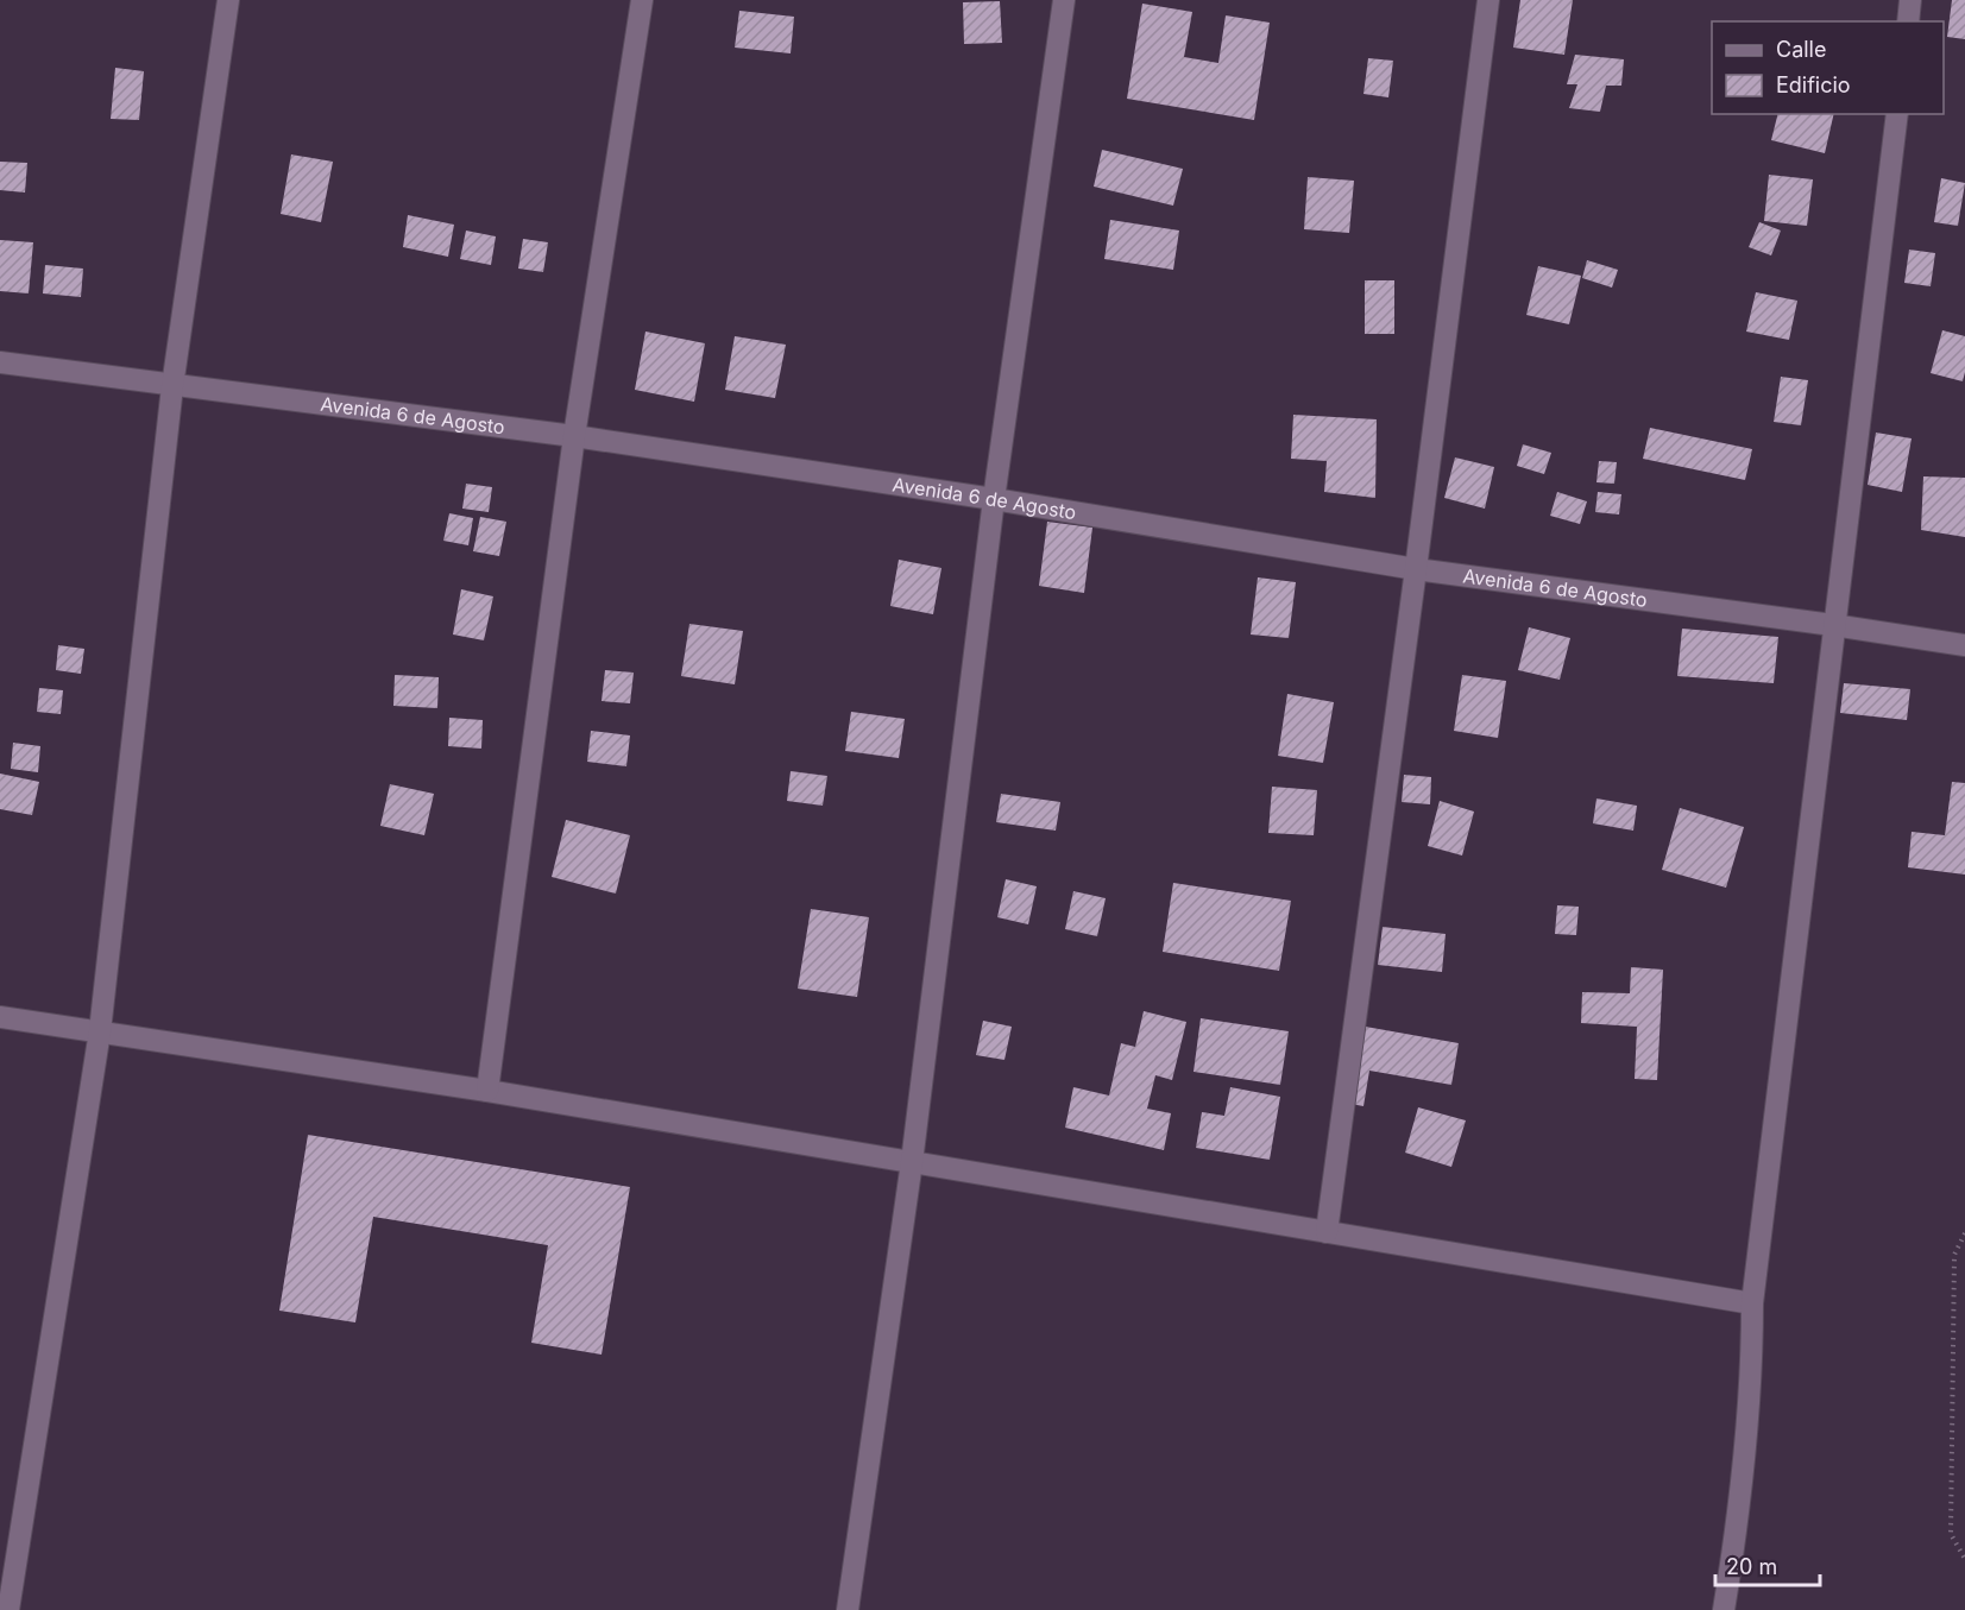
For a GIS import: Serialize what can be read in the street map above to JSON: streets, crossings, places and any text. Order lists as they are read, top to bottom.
{
  "streets": {
    "street": ["Avenida 6 de Agosto"]
  },
  "legend": ["Calle", "Edificio"],
  "scale_bar": "20 m"
}
